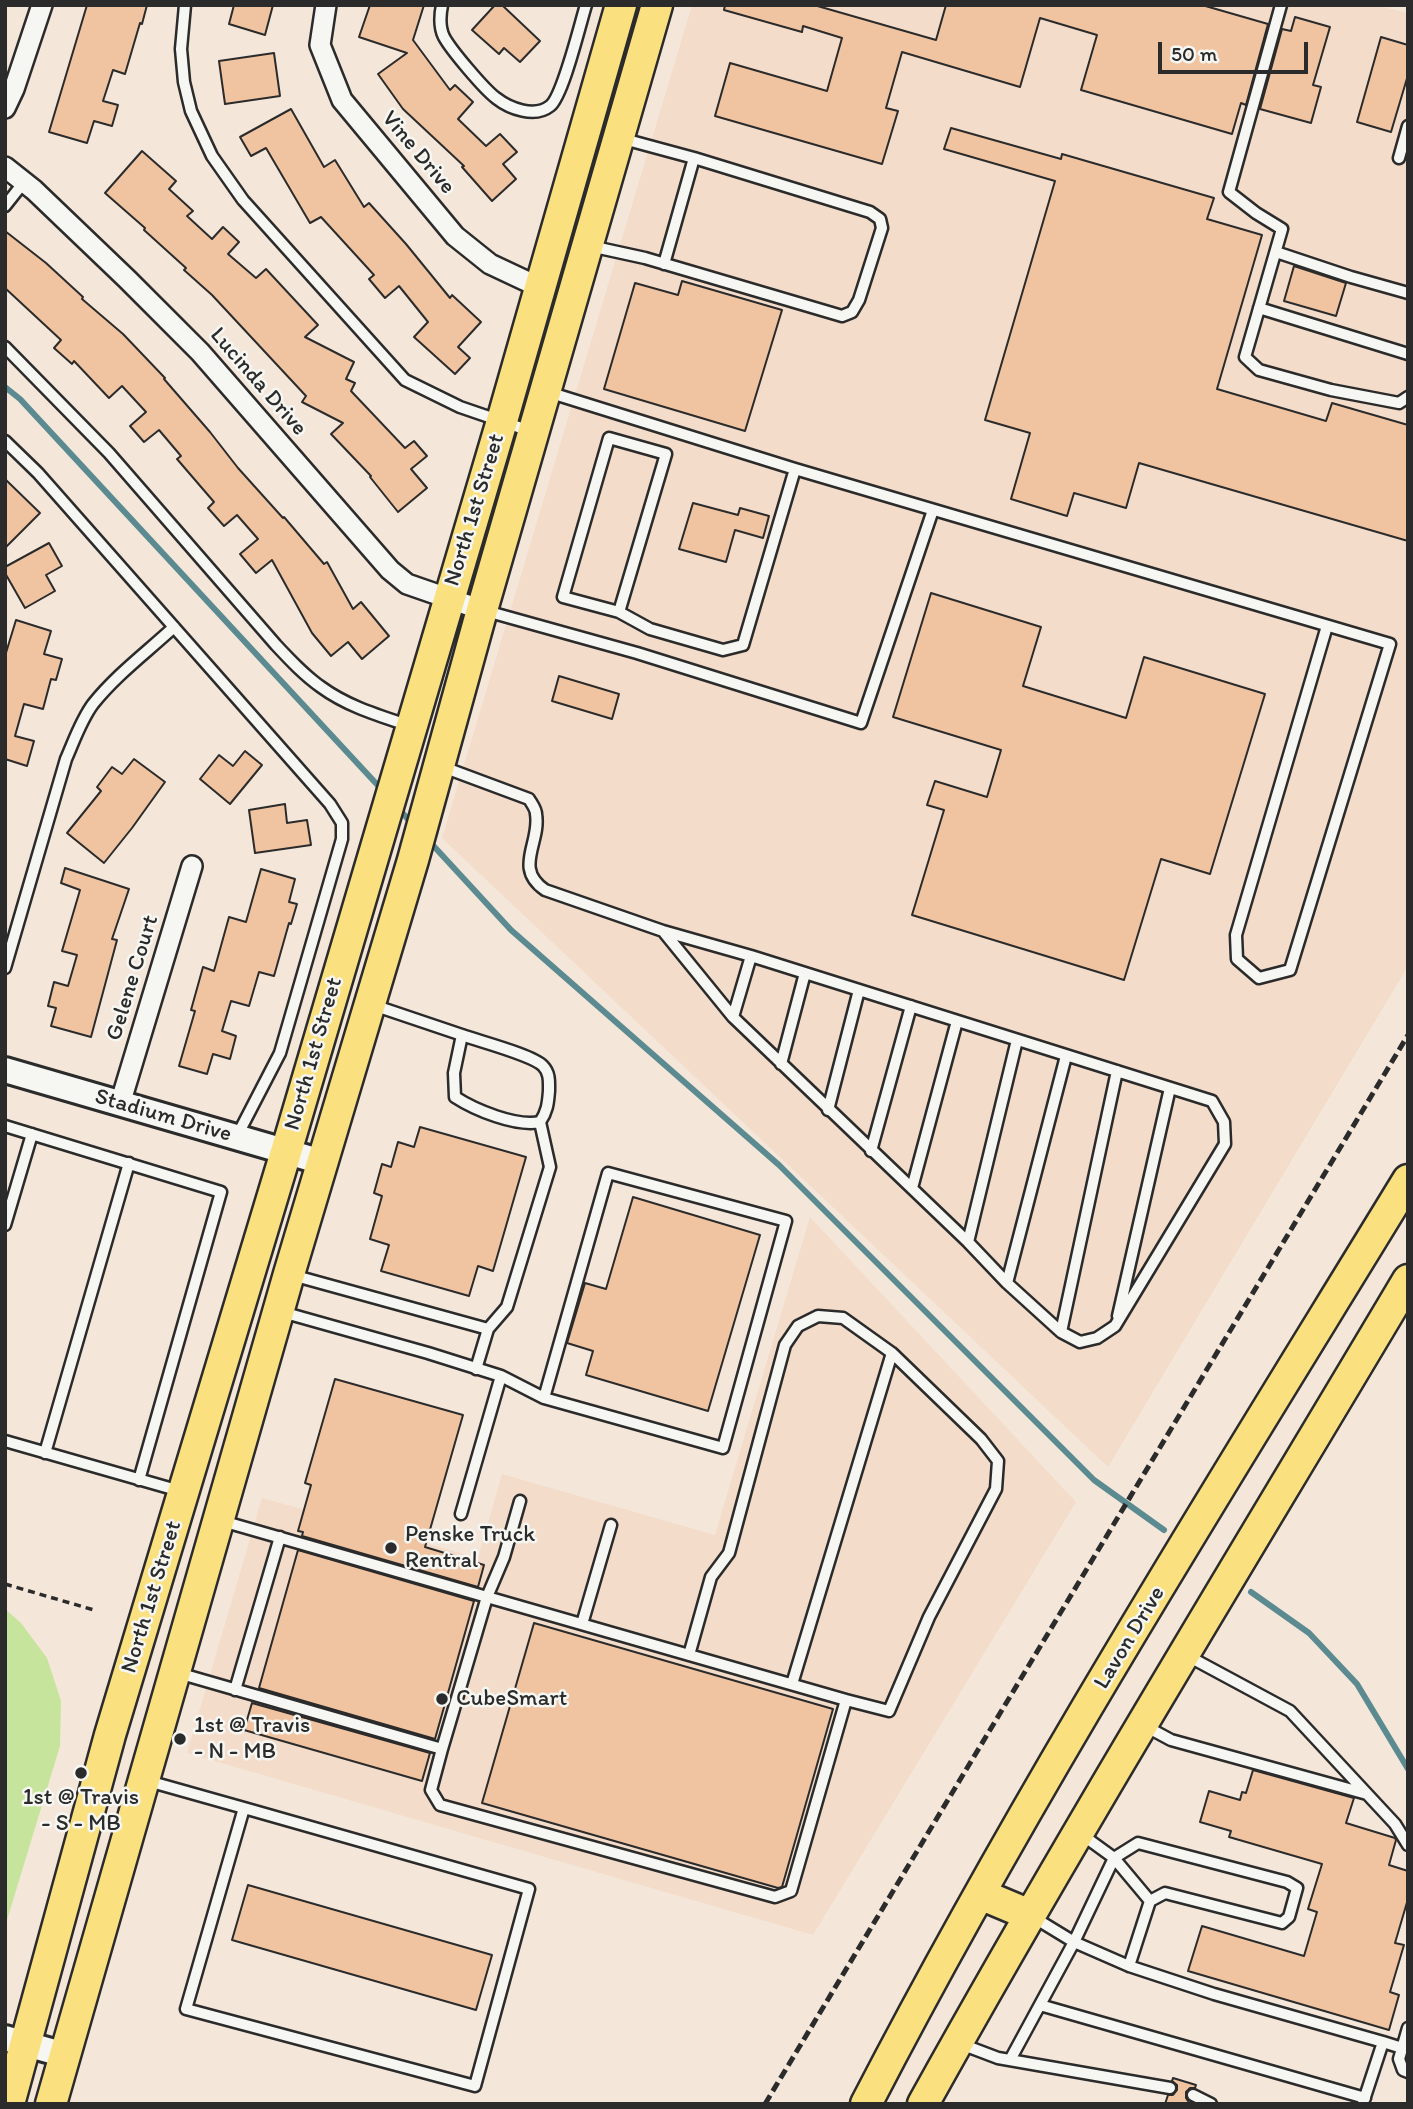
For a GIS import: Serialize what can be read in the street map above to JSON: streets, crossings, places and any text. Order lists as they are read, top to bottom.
{
  "streets": {
    "main road": ["North 1st Street", "Lavon Drive"],
    "street": [
      "Vine Drive",
      "Lucinda Drive",
      "Gelene Court",
      "Stadium Drive"
    ]
  },
  "crossings": [
    ["Vine Drive", "North 1st Street"],
    ["Lucinda Drive", "North 1st Street"],
    ["North 1st Street", "Stadium Drive"],
    ["Gelene Court", "Stadium Drive"]
  ],
  "places": [
    "Penske Truck Rentral",
    "CubeSmart",
    "1st @ Travis - N - MB",
    "1st @ Travis - S - MB"
  ],
  "scale_bar": "50 m"
}
